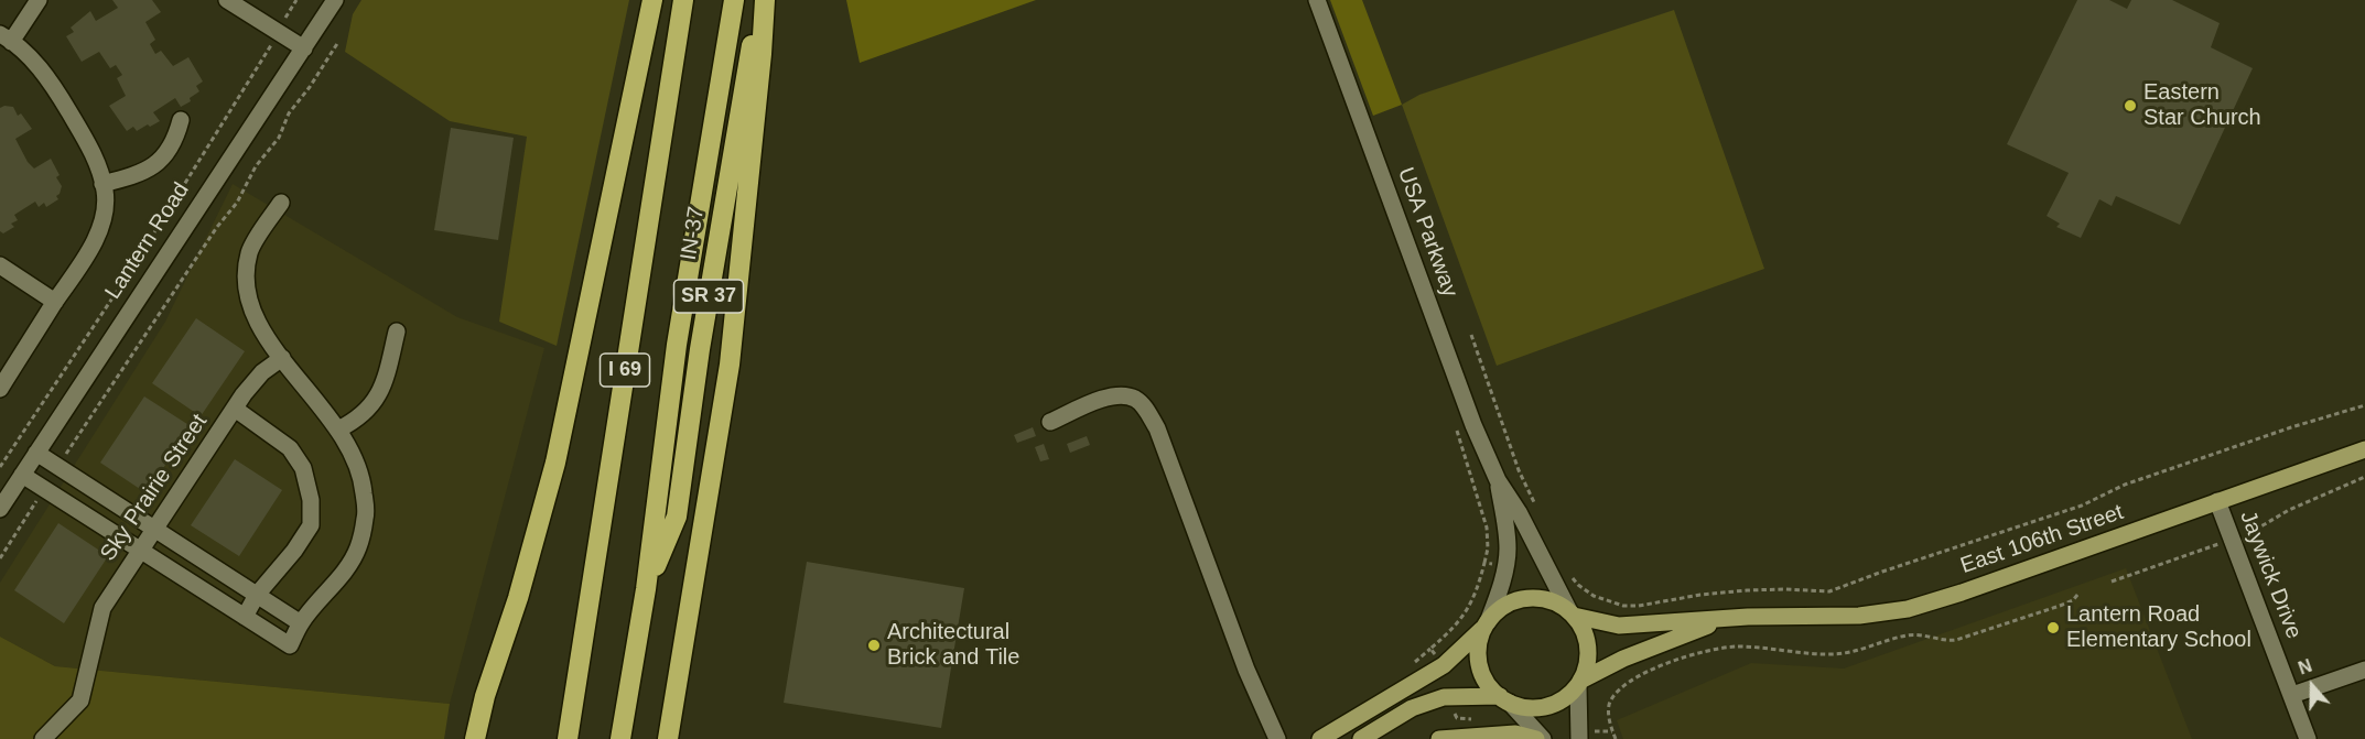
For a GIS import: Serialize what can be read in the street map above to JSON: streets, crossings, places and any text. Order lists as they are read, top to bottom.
{
  "streets": {
    "highway": ["IN-37", "SR 37", "I 69"],
    "main road": ["East 106th Street"],
    "street": [
      "USA Parkway",
      "Lantern Road",
      "Sky Prairie Street",
      "Jaywick Drive"
    ]
  },
  "crossings": [
    ["USA Parkway", "East 106th Street"],
    ["IN-37", "I 69"],
    ["East 106th Street", "Jaywick Drive"]
  ],
  "places": ["Eastern Star Church", "Lantern Road Elementary School", "Architectural Brick and Tile"],
  "north": "top"
}
